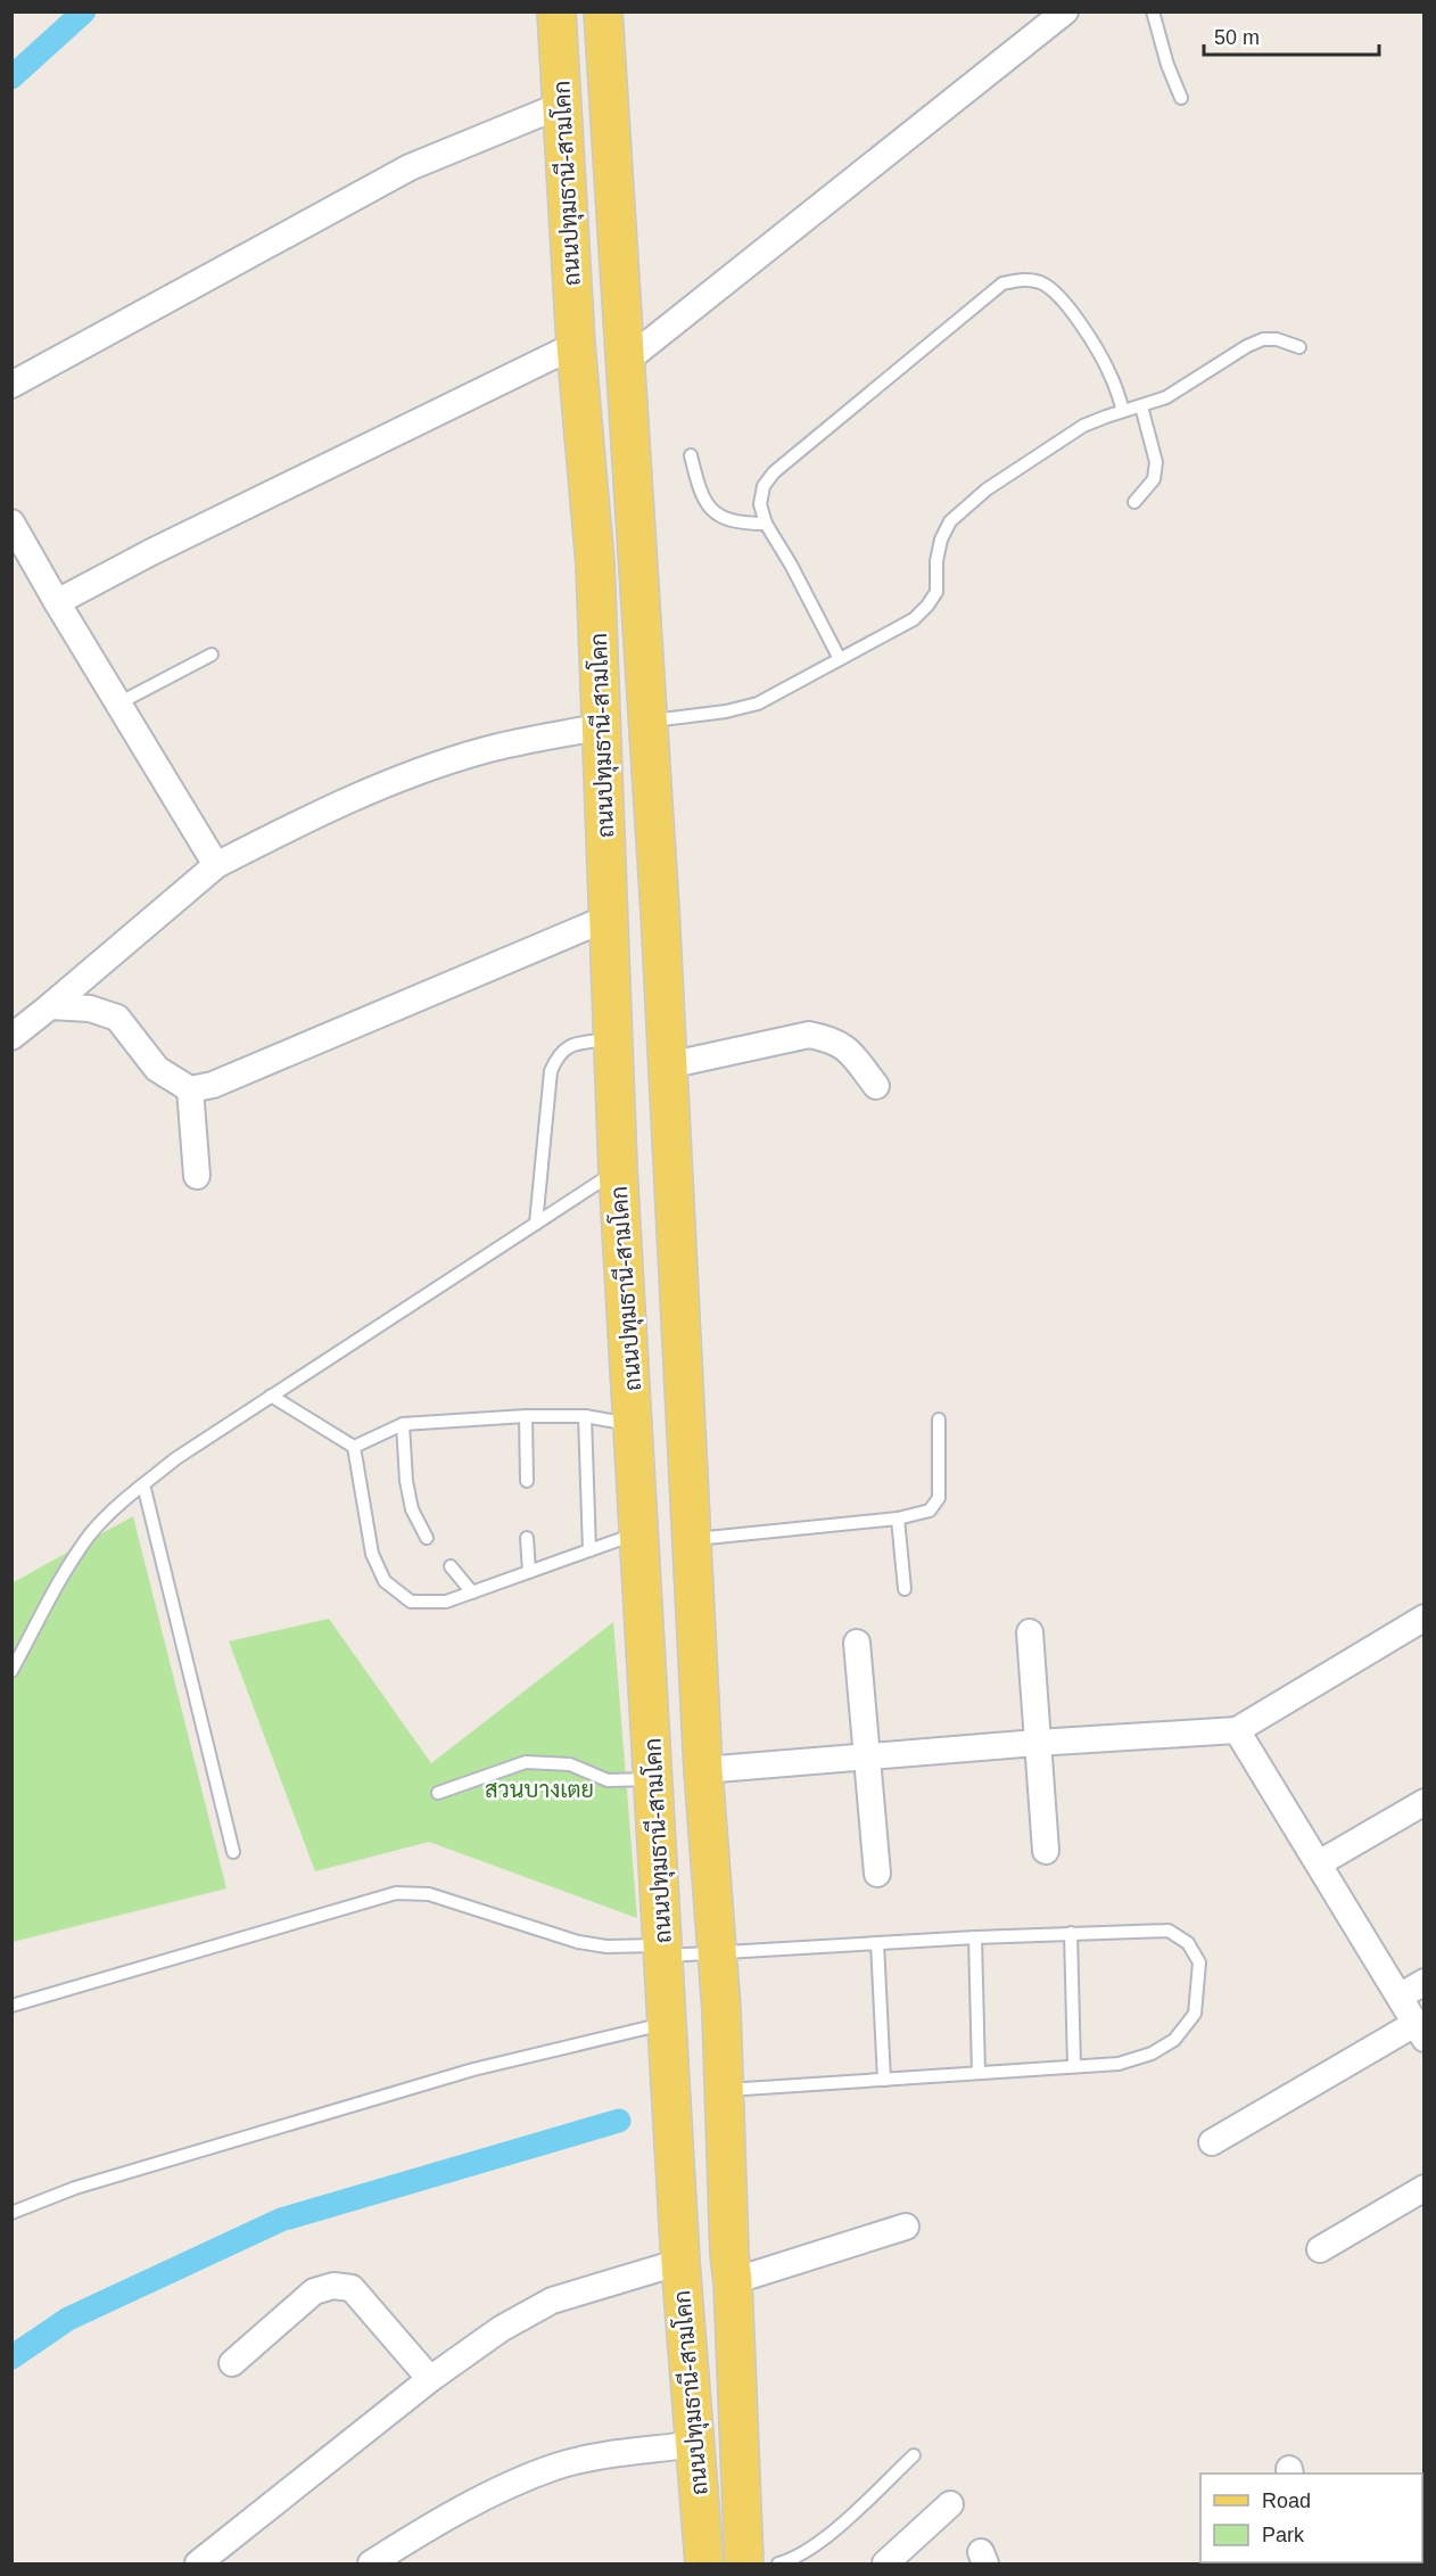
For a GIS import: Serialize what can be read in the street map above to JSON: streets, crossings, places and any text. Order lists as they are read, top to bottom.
{
  "streets": {
    "main road": ["ถนนปทุมธานี-สามโคก"]
  },
  "parks": ["สวนบางเตย"],
  "legend": ["Road", "Park"],
  "scale_bar": "50 m"
}
